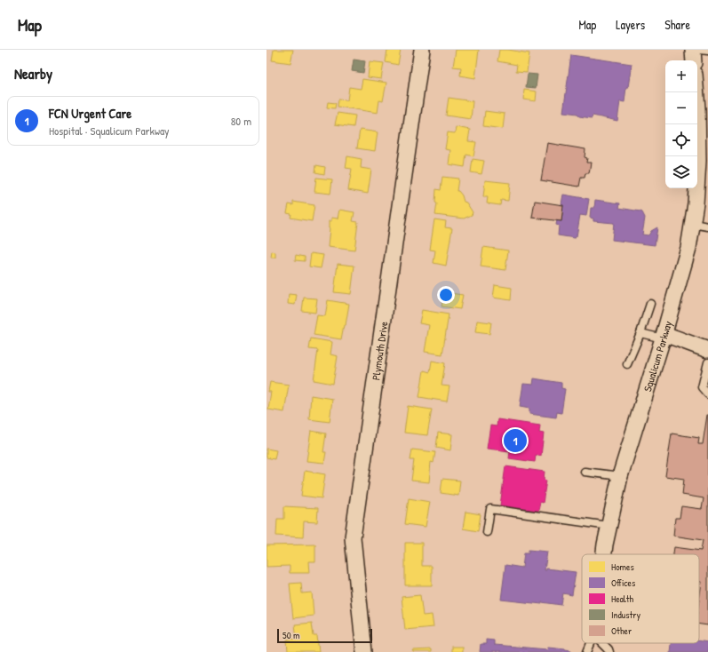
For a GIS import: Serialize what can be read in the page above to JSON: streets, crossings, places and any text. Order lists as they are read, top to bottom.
{
  "streets": {
    "street": ["Plymouth Drive", "Squalicum Parkway"]
  },
  "legend": [
    "Homes",
    "Offices",
    "Health",
    "Industry",
    "Other"
  ],
  "scale_bar": "50 m",
  "page": {
    "header": "Map",
    "nav": ["Map", "Layers", "Share"],
    "heading": "Nearby",
    "map_buttons": ["+", "−"],
    "list": [
      {
        "mark": "1",
        "name": "FCN Urgent Care",
        "note": "Hospital · Squalicum Parkway",
        "value": "80 m"
      }
    ],
    "pins": "1",
    "scale": "50 m"
  }
}
